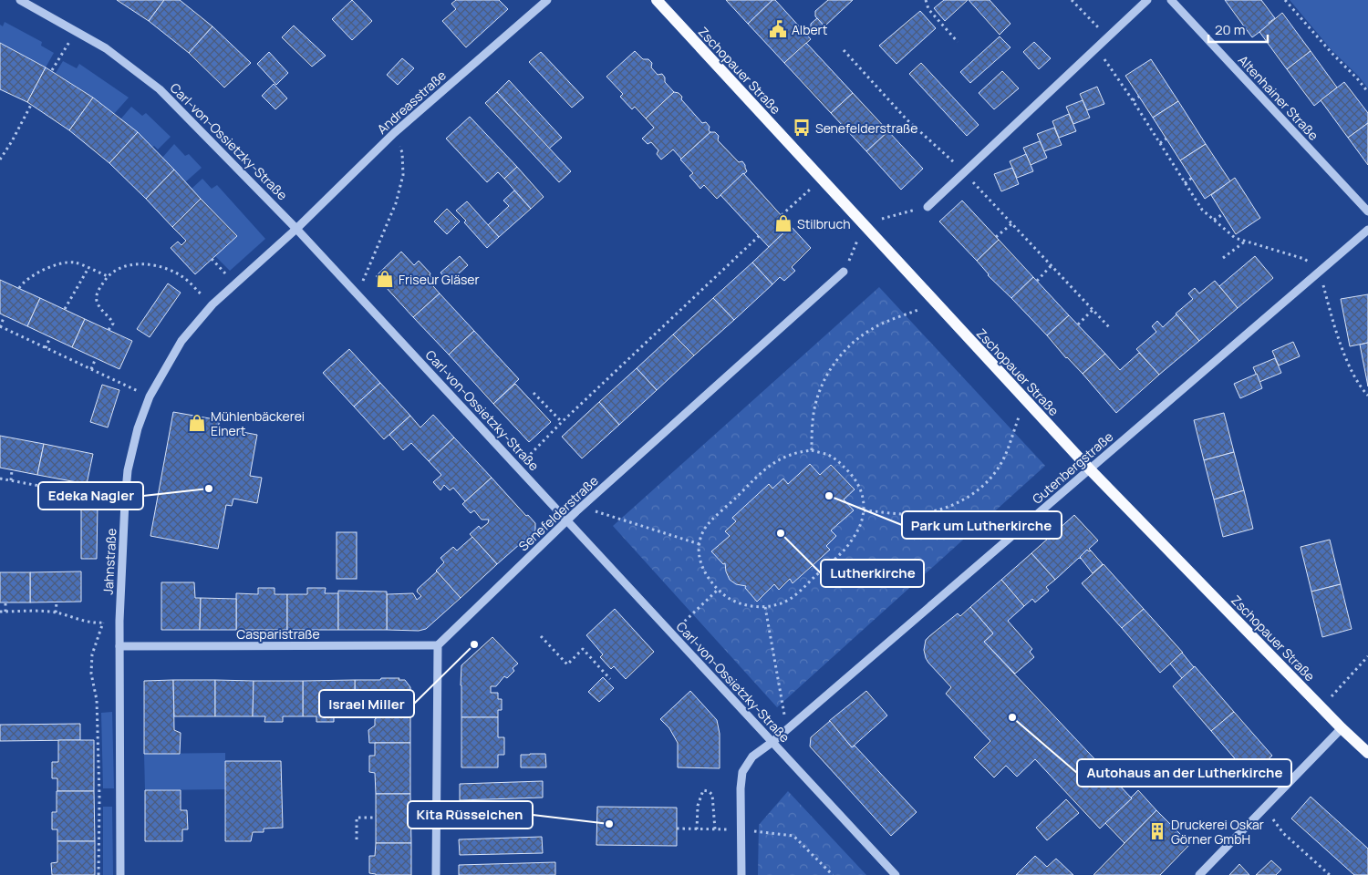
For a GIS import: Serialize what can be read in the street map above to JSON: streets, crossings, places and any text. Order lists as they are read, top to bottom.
{
  "streets": {
    "main road": ["Zschopauer Straße"],
    "street": [
      "Altenhainer Straße",
      "Andreasstraße",
      "Carl-von-Ossietzky-Straße",
      "Gutenbergstraße",
      "Senefelderstraße",
      "Jahnstraße",
      "Casparistraße"
    ]
  },
  "crossings": [
    ["Zschopauer Straße", "Gutenbergstraße"],
    ["Andreasstraße", "Carl-von-Ossietzky-Straße"],
    ["Andreasstraße", "Jahnstraße"],
    ["Carl-von-Ossietzky-Straße", "Gutenbergstraße"],
    ["Carl-von-Ossietzky-Straße", "Senefelderstraße"],
    ["Carl-von-Ossietzky-Straße", "Jahnstraße"],
    ["Senefelderstraße", "Casparistraße"],
    ["Jahnstraße", "Casparistraße"]
  ],
  "places": {
    "public building": ["Albert"],
    "bus stop": ["Senefelderstraße"],
    "shop": ["Stilbruch", "Friseur Gläser", "Mühlenbäckerei Einert"],
    "other": [
      "Edeka Nagler",
      "Park um Lutherkirche",
      "Lutherkirche",
      "Israel Miller",
      "Autohaus an der Lutherkirche",
      "Kita Rüsselchen"
    ],
    "building": ["Druckerei Oskar Görner GmbH"]
  },
  "scale_bar": "20 m"
}
